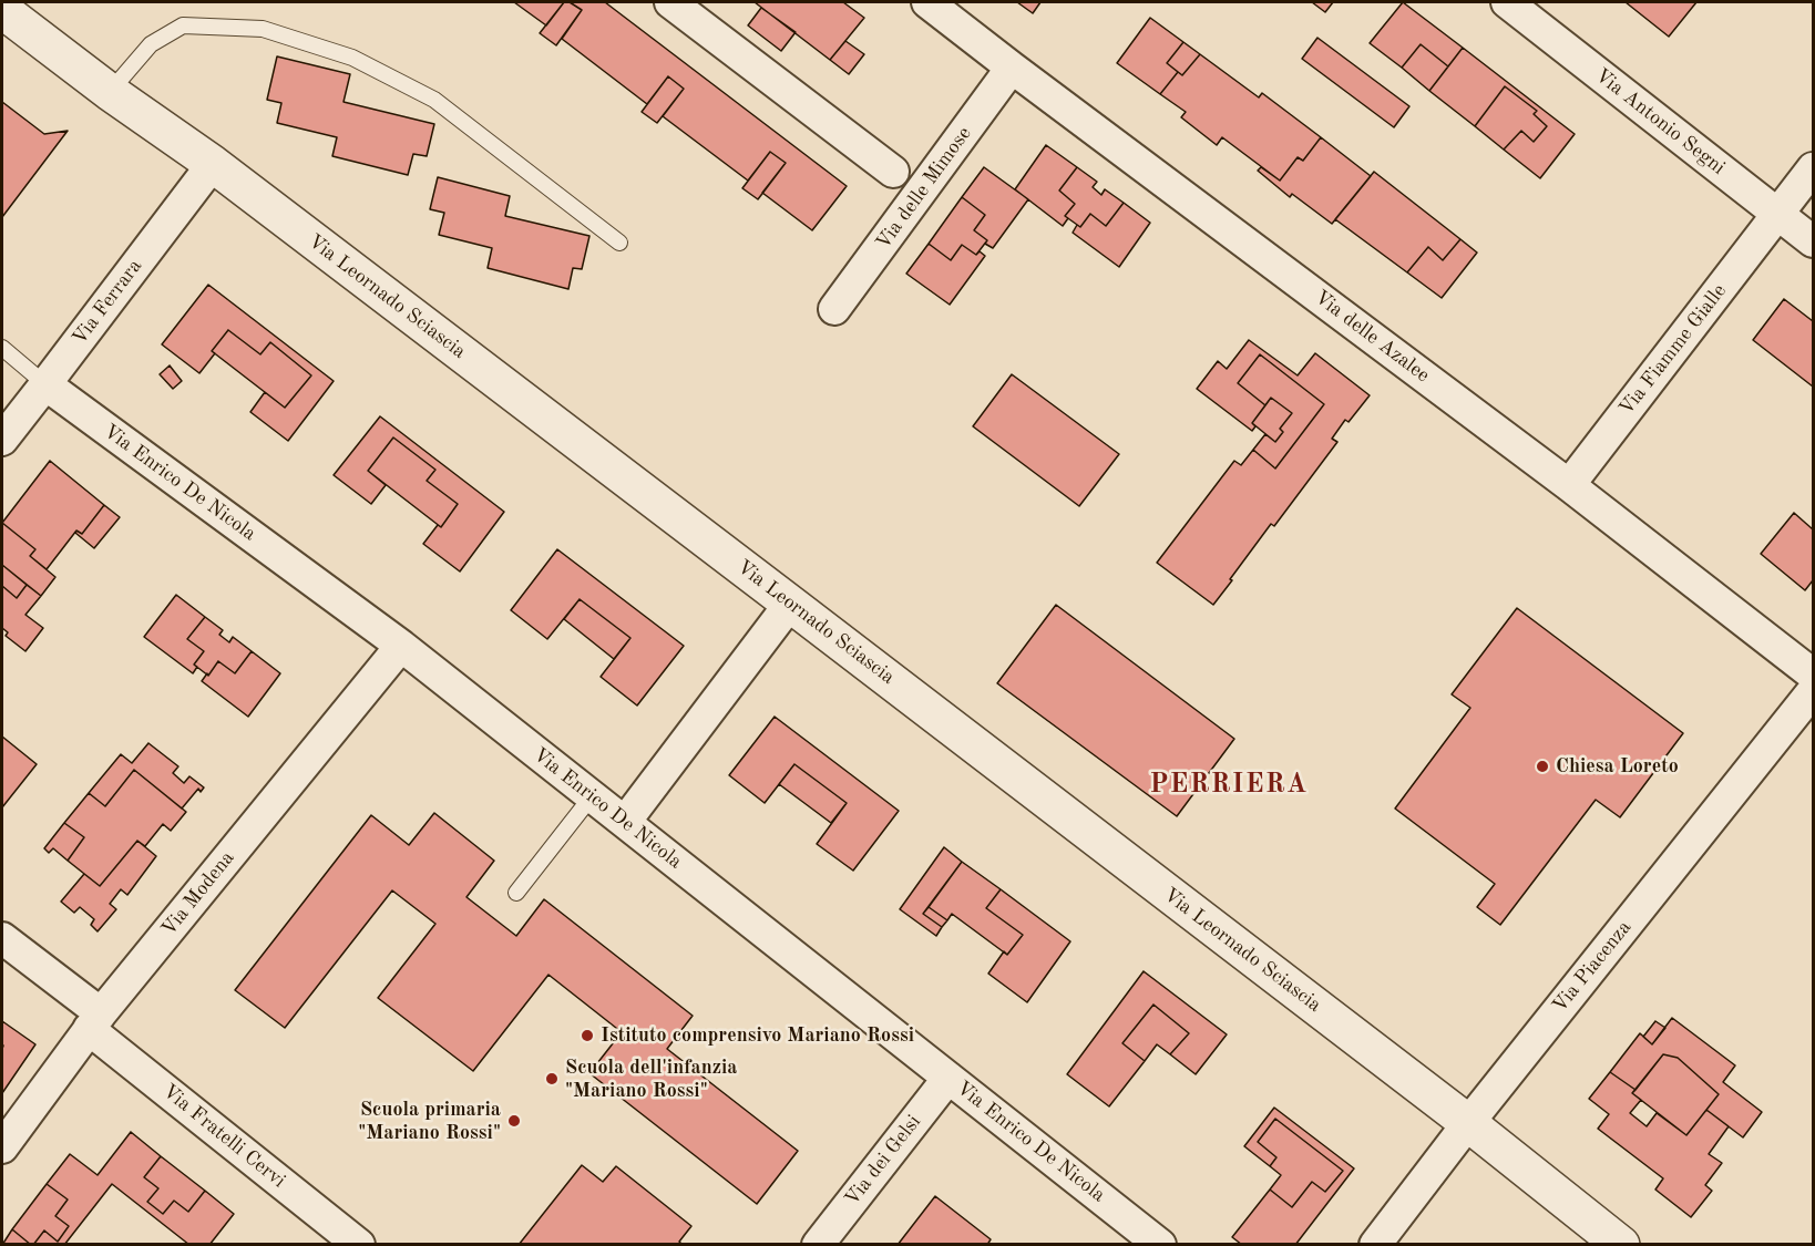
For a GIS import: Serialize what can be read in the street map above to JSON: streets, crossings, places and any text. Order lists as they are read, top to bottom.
{
  "streets": {
    "street": [
      "Via Antonio Segni",
      "Via delle Mimose",
      "Via Leornado Sciascia",
      "Via Ferrara",
      "Via delle Azalee",
      "Via Fiamme Gialle",
      "Via Enrico De Nicola",
      "Via Modena",
      "Via Piacenza",
      "Via Fratelli Cervi",
      "Via dei Gelsi"
    ]
  },
  "crossings": [
    ["Via Antonio Segni", "Via Fiamme Gialle"],
    ["Via delle Mimose", "Via delle Azalee"],
    ["Via Leornado Sciascia", "Via Ferrara"],
    ["Via Leornado Sciascia", "Via Piacenza"],
    ["Via Ferrara", "Via Enrico De Nicola"],
    ["Via delle Azalee", "Via Fiamme Gialle"],
    ["Via Enrico De Nicola", "Via Modena"],
    ["Via Enrico De Nicola", "Via dei Gelsi"],
    ["Via Modena", "Via Fratelli Cervi"]
  ],
  "districts": ["PERRIERA"],
  "places": [
    "Chiesa Loreto",
    "Istituto comprensivo Mariano Rossi",
    "Scuola dell'infanzia \"Mariano Rossi\"",
    "Scuola primaria \"Mariano Rossi\""
  ]
}
